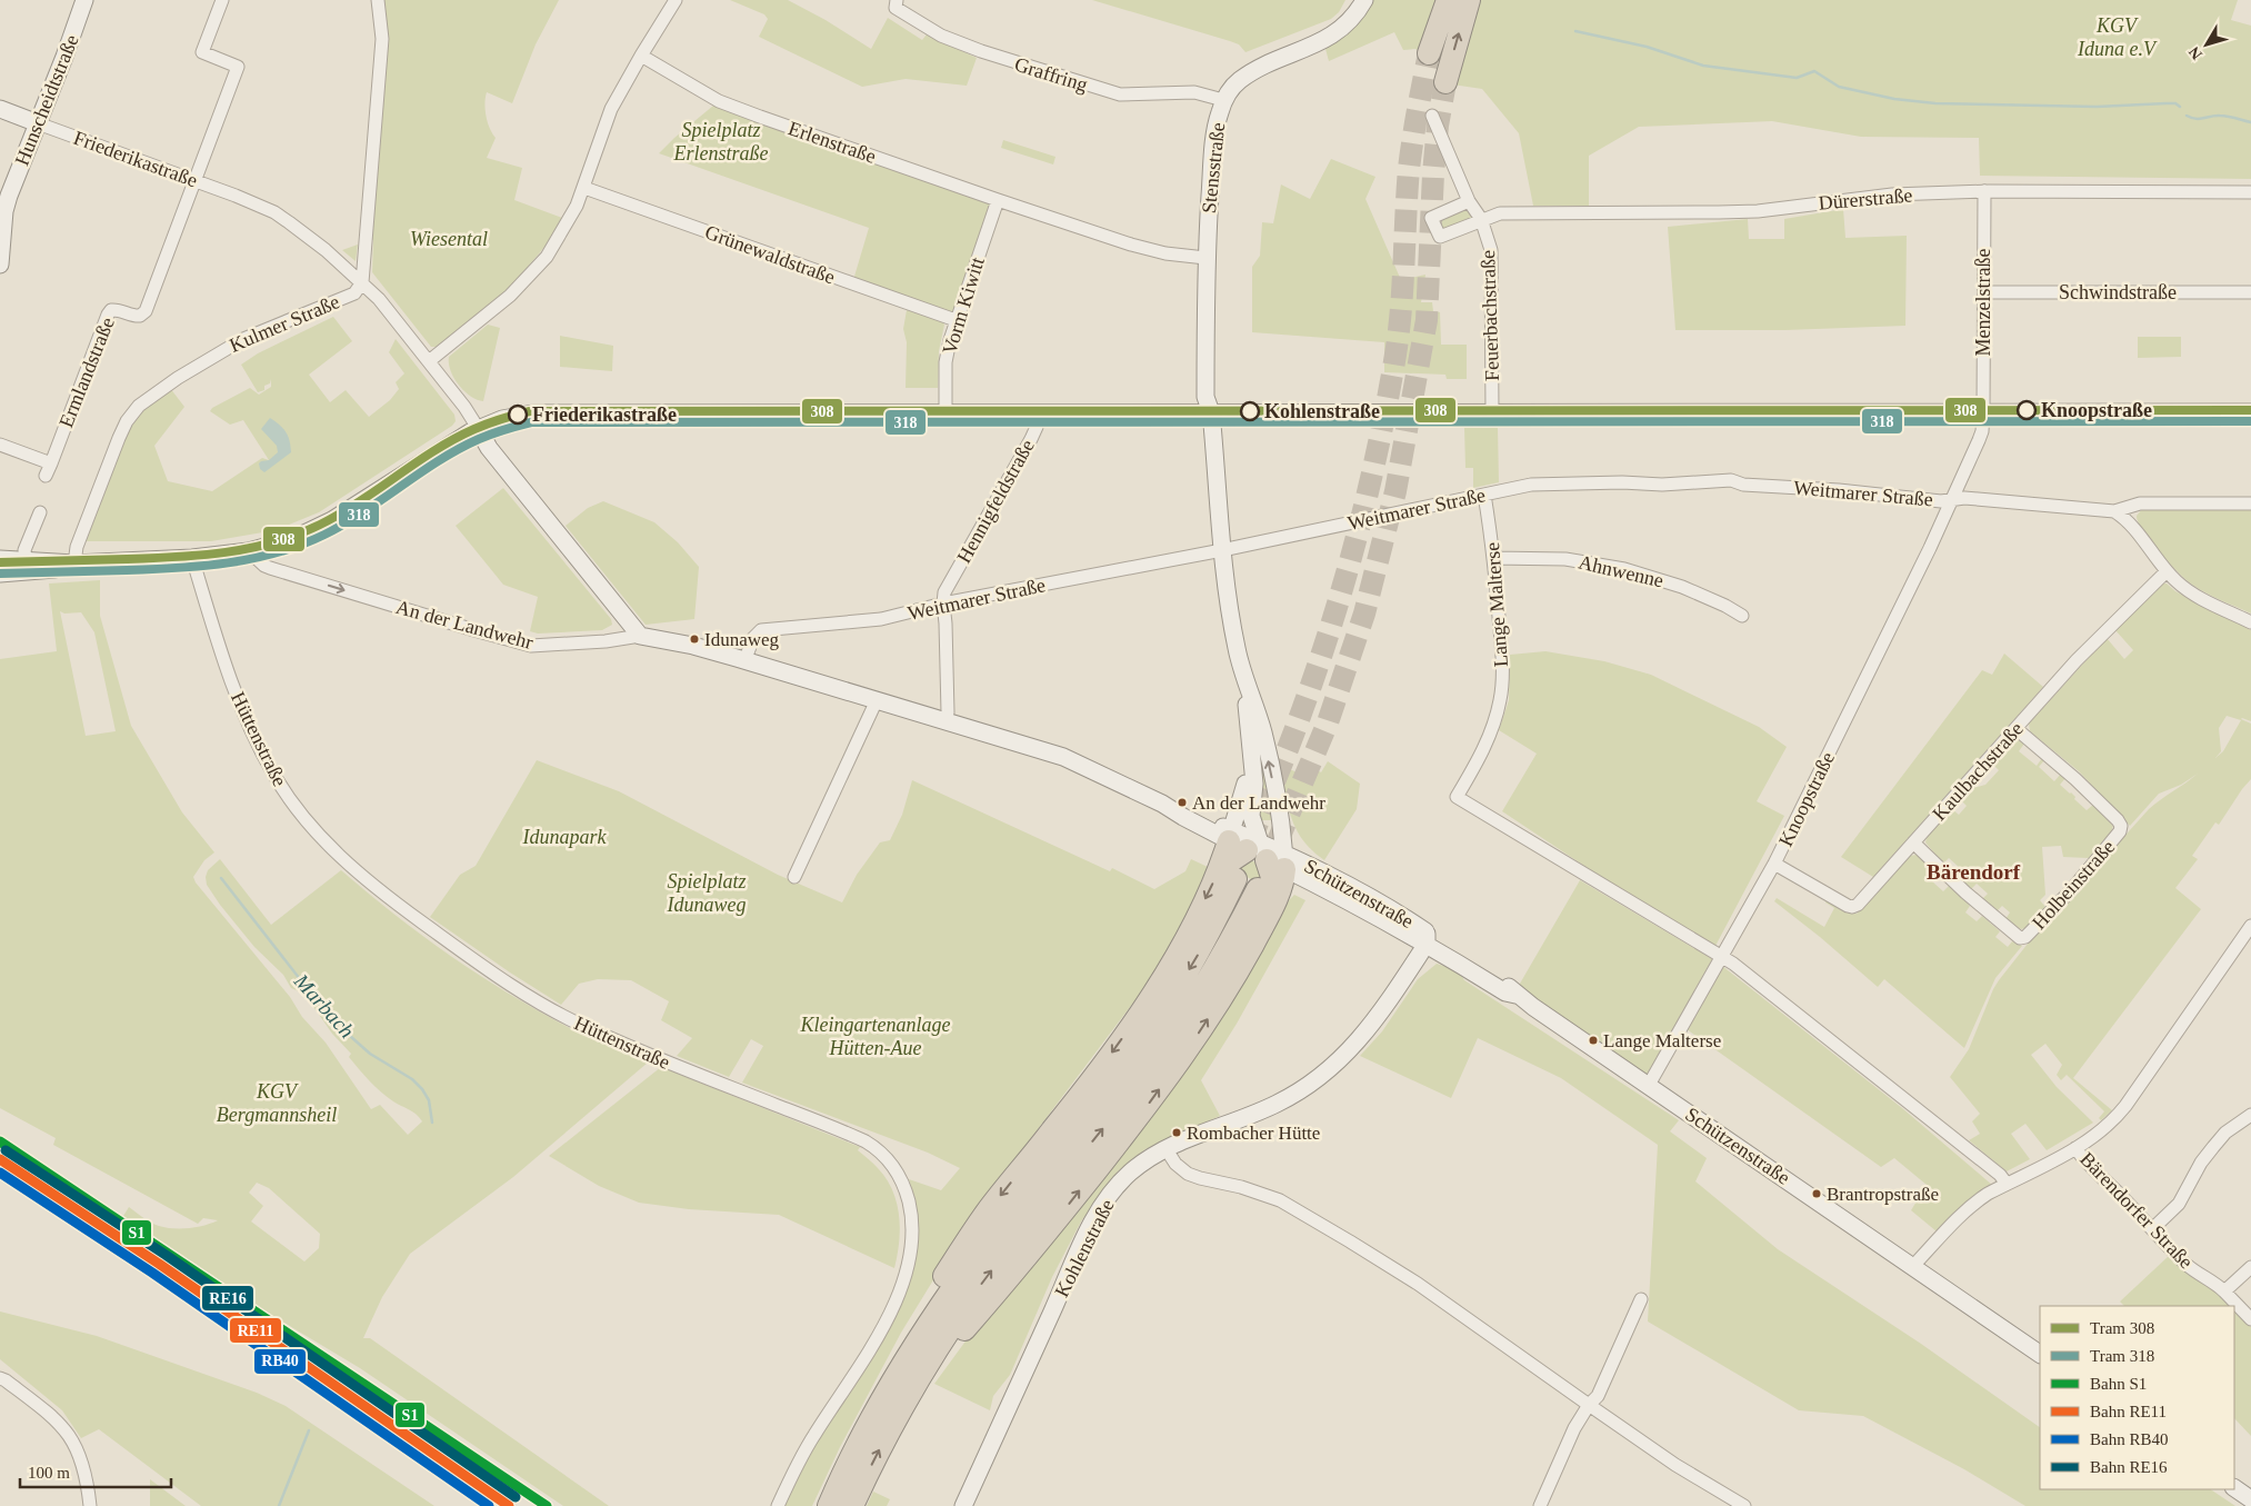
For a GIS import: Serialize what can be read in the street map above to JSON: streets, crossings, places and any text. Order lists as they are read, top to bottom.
{
  "streets": {
    "street": [
      "Graffring",
      "Hunscheidtstraße",
      "Erlenstraße",
      "Friederikastraße",
      "Stensstraße",
      "Dürerstraße",
      "Grünewaldstraße",
      "Schwindstraße",
      "Menzelstraße",
      "Vorm Kiwitt",
      "Feuerbachstraße",
      "Kulmer Straße",
      "Ermlandstraße",
      "Weitmarer Straße",
      "Hennigfeldstraße",
      "Ahnwenne",
      "Lange Malterse",
      "An der Landwehr",
      "Hüttenstraße",
      "Kaulbachstraße",
      "Knoopstraße",
      "Holbeinstraße",
      "Schützenstraße",
      "Bärendorfer Straße",
      "Kohlenstraße"
    ]
  },
  "crossings": [
    ["Graffring", "Stensstraße"],
    ["Hunscheidtstraße", "Friederikastraße"],
    ["Erlenstraße", "Stensstraße"],
    ["Erlenstraße", "Vorm Kiwitt"],
    ["Friederikastraße", "Kulmer Straße"],
    ["Friederikastraße", "Ermlandstraße"],
    ["Friederikastraße", "An der Landwehr"],
    ["Dürerstraße", "Menzelstraße"],
    ["Dürerstraße", "Feuerbachstraße"],
    ["Grünewaldstraße", "Vorm Kiwitt"],
    ["Schwindstraße", "Menzelstraße"],
    ["Menzelstraße", "Knoopstraße"],
    ["Weitmarer Straße", "Hennigfeldstraße"],
    ["Weitmarer Straße", "Lange Malterse"],
    ["Weitmarer Straße", "An der Landwehr"],
    ["Weitmarer Straße", "Knoopstraße"],
    ["Hennigfeldstraße", "An der Landwehr"],
    ["Ahnwenne", "Lange Malterse"],
    ["Lange Malterse", "Knoopstraße"],
    ["An der Landwehr", "Schützenstraße"],
    ["Kaulbachstraße", "Knoopstraße"],
    ["Kaulbachstraße", "Holbeinstraße"],
    ["Knoopstraße", "Schützenstraße"],
    ["Schützenstraße", "Kohlenstraße"]
  ],
  "one_way": ["An der Landwehr"],
  "districts": ["Bärendorf"],
  "water": ["Marbach"],
  "parks": [
    "KGV Iduna e.V",
    "Spielplatz Erlenstraße",
    "Wiesental",
    "Idunapark",
    "Spielplatz Idunaweg",
    "Kleingartenanlage Hütten-Aue",
    "KGV Bergmannsheil"
  ],
  "places": [
    "Knoopstraße",
    "Kohlenstraße",
    "Friederikastraße",
    "Idunaweg",
    "An der Landwehr",
    "Lange Malterse",
    "Rombacher Hütte",
    "Brantropstraße"
  ],
  "lines": [
    "tram line 308",
    "tram line 318",
    "rail line S1",
    "rail line RE16",
    "rail line RE11",
    "rail line RB40"
  ],
  "legend": [
    "Tram 308",
    "Tram 318",
    "Bahn S1",
    "Bahn RE11",
    "Bahn RB40",
    "Bahn RE16"
  ],
  "scale_bar": "100 m",
  "north": "bottom left"
}
